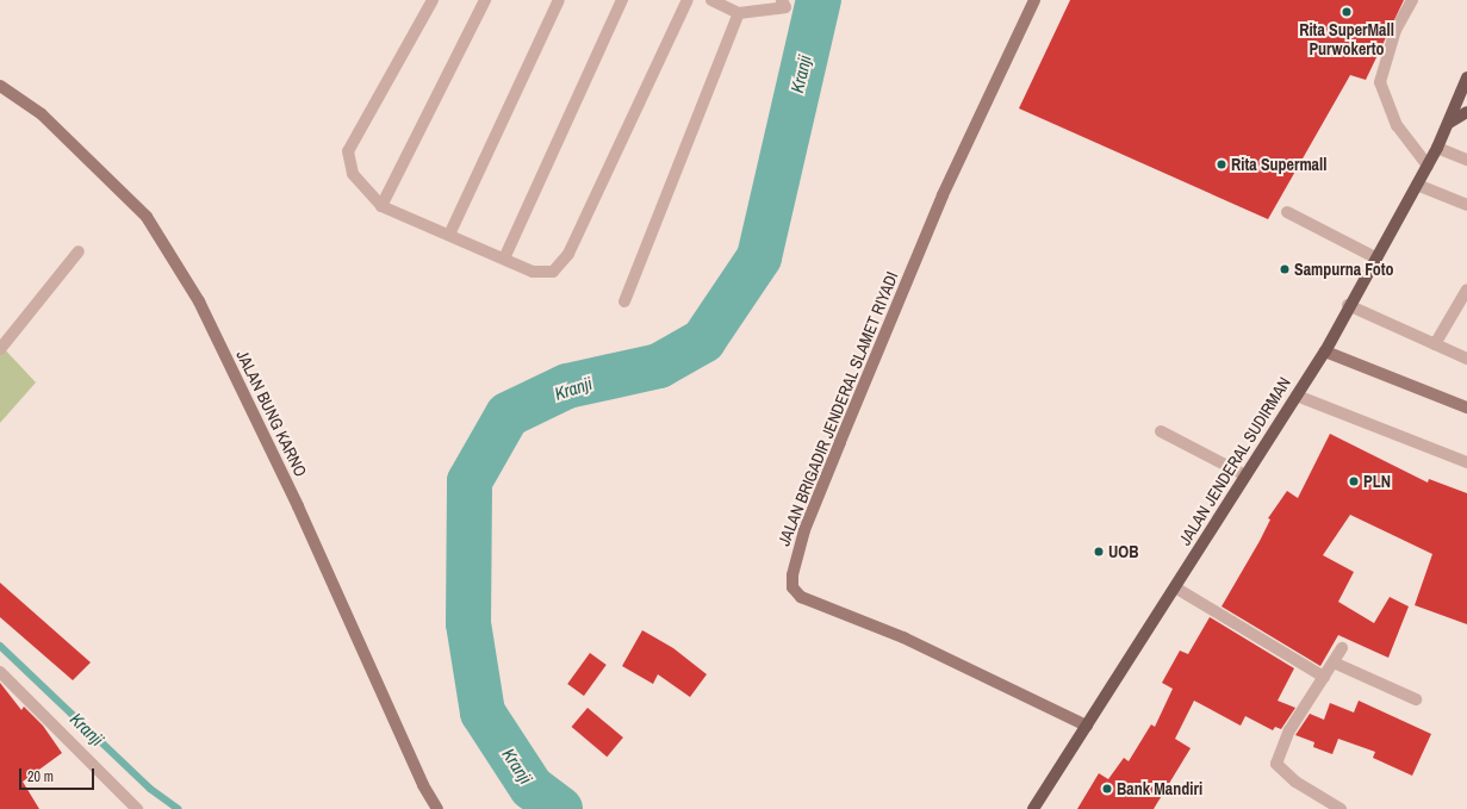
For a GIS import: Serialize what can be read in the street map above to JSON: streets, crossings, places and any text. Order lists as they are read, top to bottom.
{
  "streets": {
    "main road": ["JALAN JENDERAL SUDIRMAN"],
    "street": ["JALAN BRIGADIR JENDERAL SLAMET RIYADI", "JALAN BUNG KARNO"]
  },
  "crossings": [
    ["JALAN BRIGADIR JENDERAL SLAMET RIYADI", "JALAN JENDERAL SUDIRMAN"]
  ],
  "water": ["Kranji"],
  "places": [
    "Rita SuperMall Purwokerto",
    "Rita Supermall",
    "Sampurna Foto",
    "PLN",
    "UOB",
    "Bank Mandiri"
  ],
  "scale_bar": "20 m"
}
